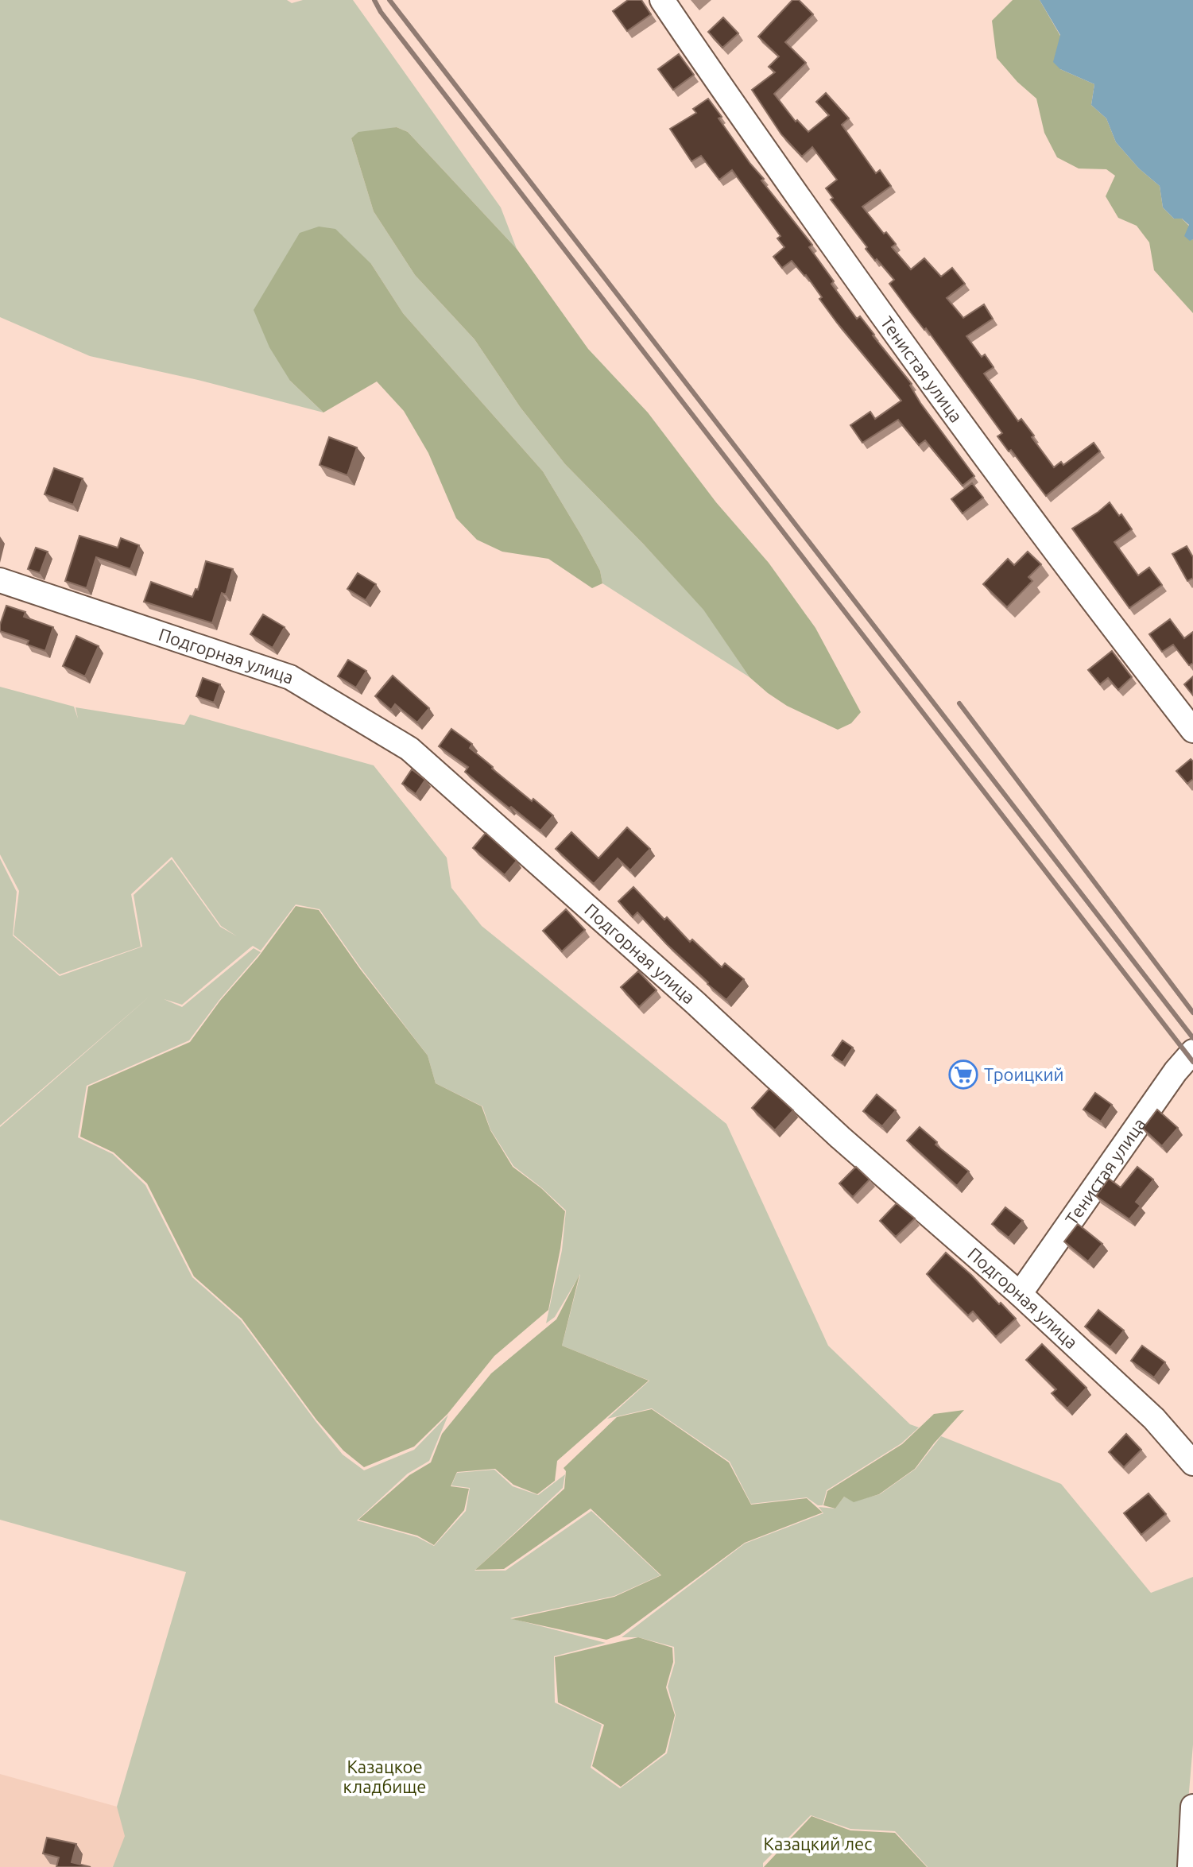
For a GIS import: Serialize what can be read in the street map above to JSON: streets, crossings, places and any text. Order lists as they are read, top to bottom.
{
  "streets": {
    "street": ["Тенистая улица", "Подгорная улица"]
  },
  "crossings": [
    ["Тенистая улица", "Подгорная улица"]
  ],
  "parks": ["Казацкое кладбище", "Казацкий лес"],
  "places": {
    "supermarket": ["Троицкий"]
  }
}
